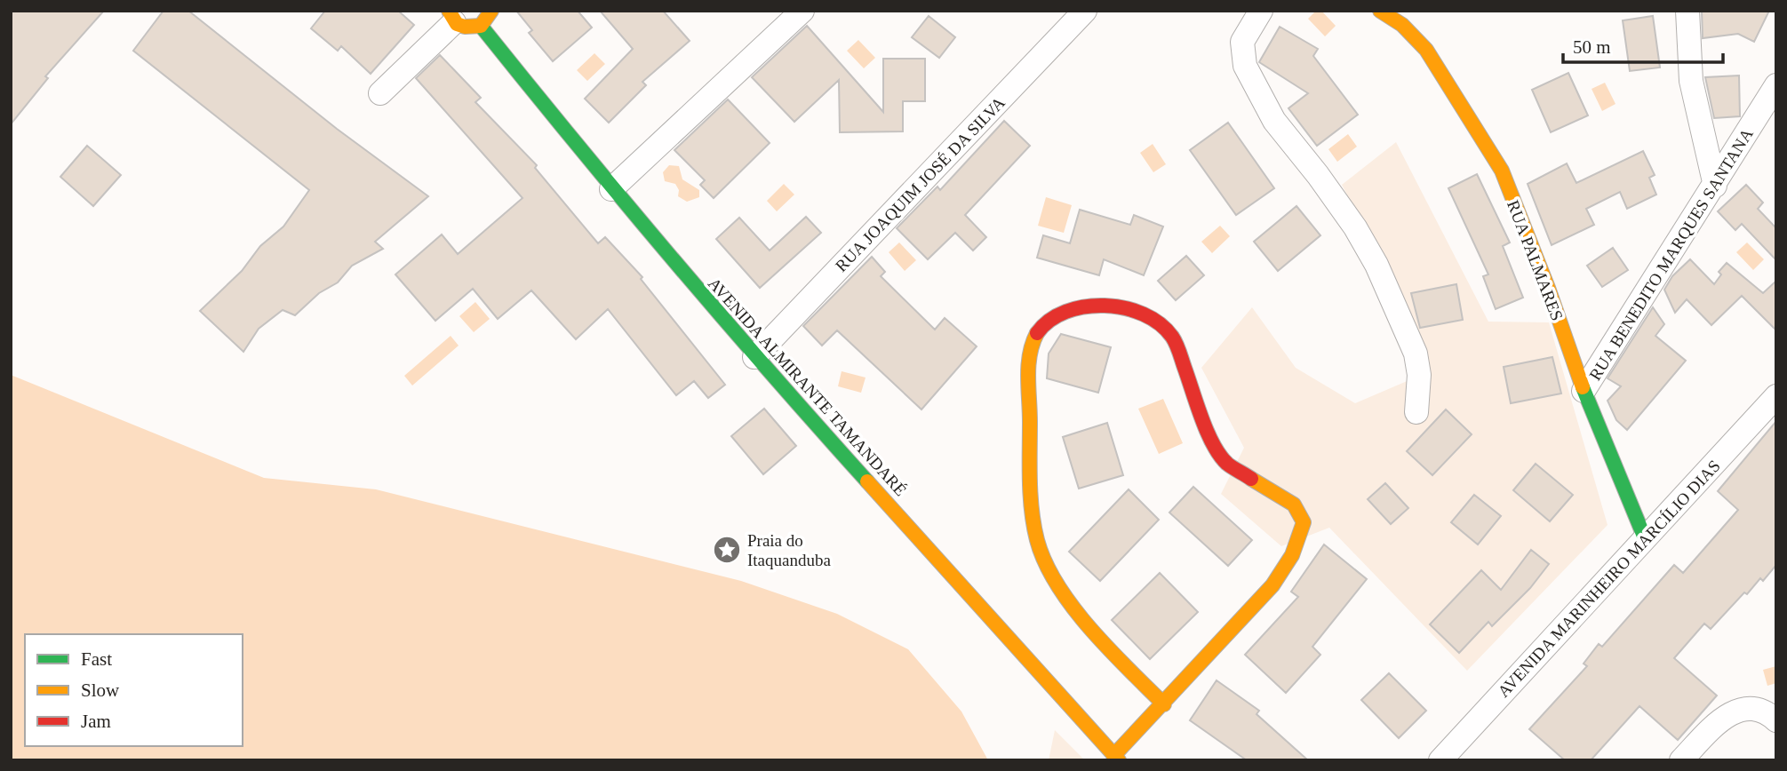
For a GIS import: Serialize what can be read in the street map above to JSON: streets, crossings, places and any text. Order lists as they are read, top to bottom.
{
  "streets": {
    "street": [
      "RUA JOAQUIM JOSÉ DA SILVA",
      "RUA BENEDITO MARQUES SANTANA",
      "RUA PALMARES",
      "AVENIDA ALMIRANTE TAMANDARÉ",
      "AVENIDA MARINHEIRO MARCÍLIO DIAS"
    ]
  },
  "crossings": [
    ["RUA JOAQUIM JOSÉ DA SILVA", "AVENIDA ALMIRANTE TAMANDARÉ"],
    ["RUA BENEDITO MARQUES SANTANA", "RUA PALMARES"],
    ["RUA PALMARES", "AVENIDA MARINHEIRO MARCÍLIO DIAS"]
  ],
  "places": {
    "place": ["Praia do Itaquanduba"]
  },
  "legend": ["Fast", "Slow", "Jam"],
  "scale_bar": "50 m"
}
